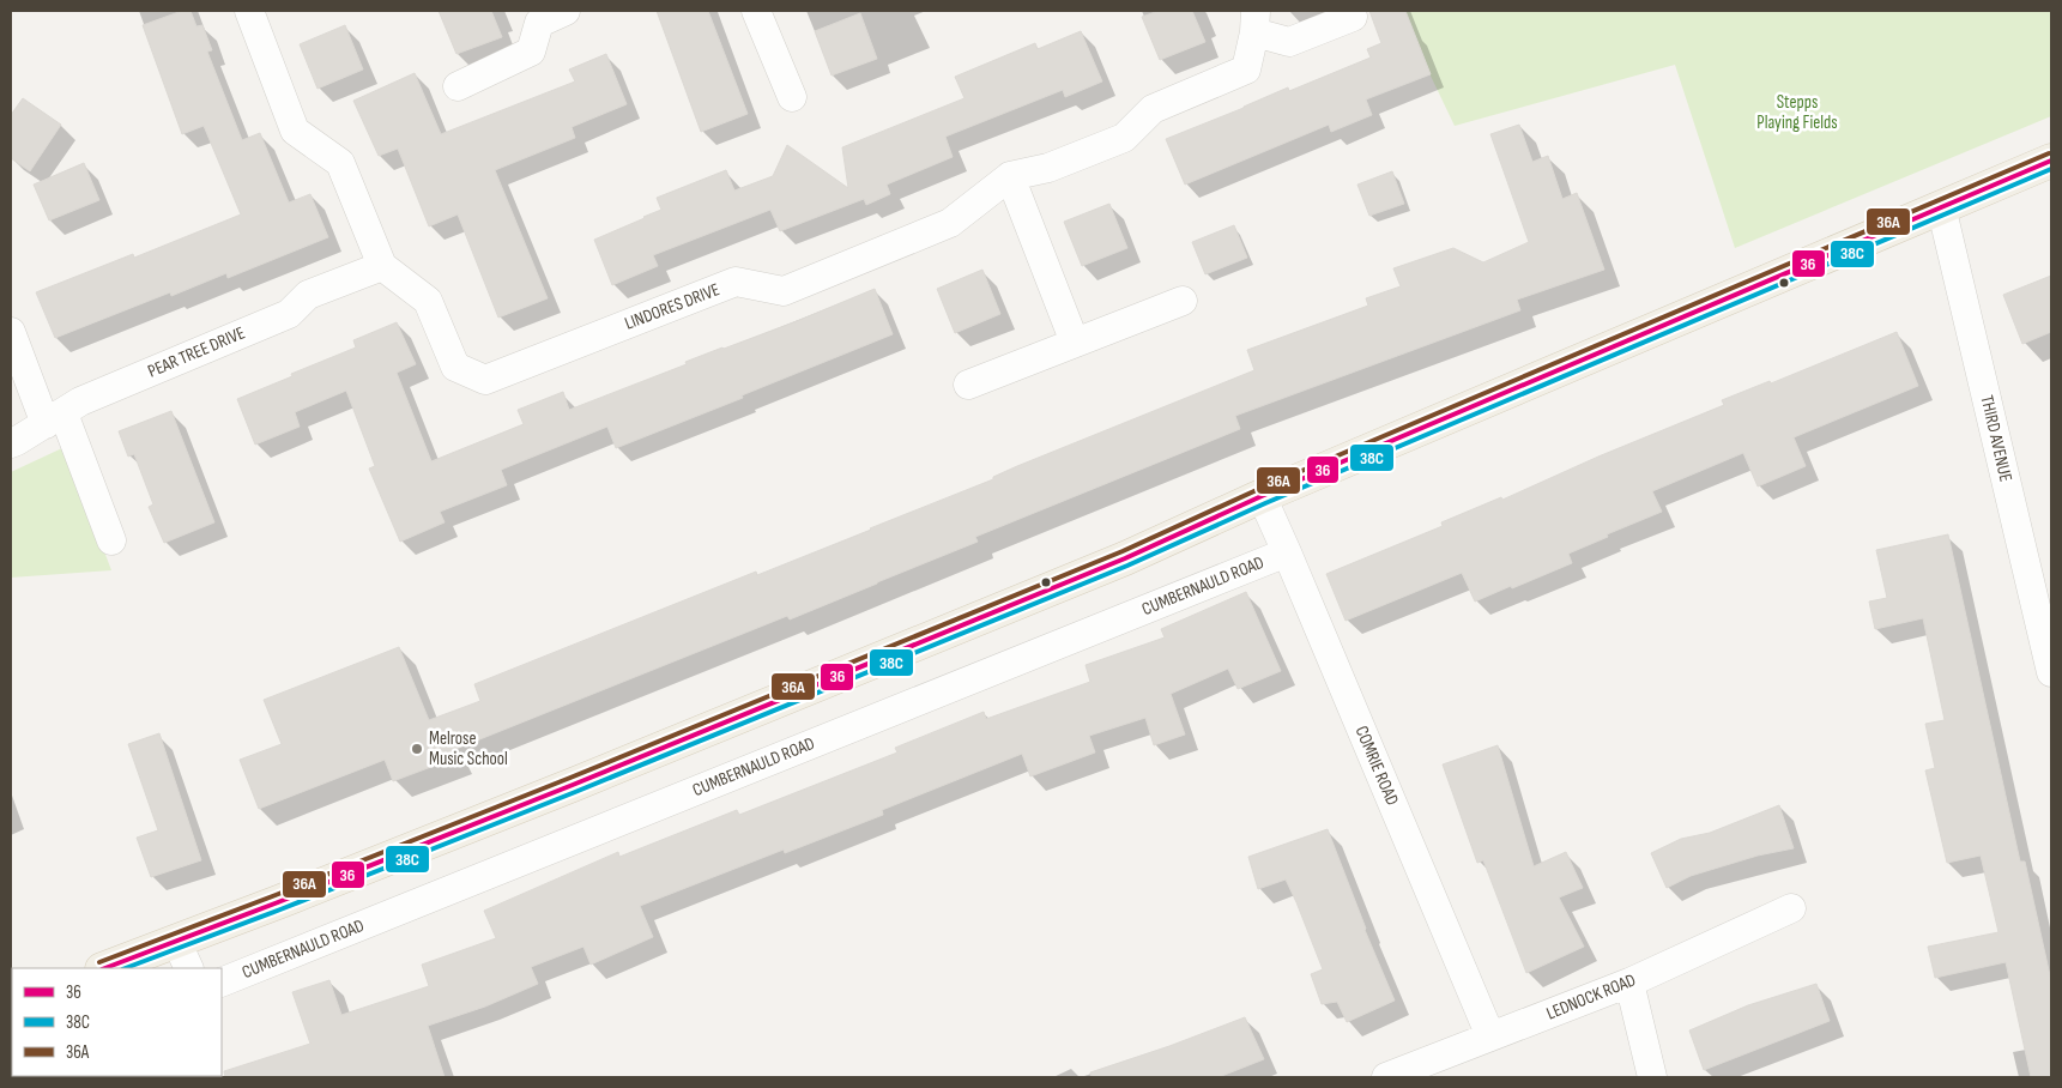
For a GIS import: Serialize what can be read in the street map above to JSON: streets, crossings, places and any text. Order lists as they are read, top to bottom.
{
  "streets": {
    "street": [
      "LINDORES DRIVE",
      "PEAR TREE DRIVE",
      "THIRD AVENUE",
      "CUMBERNAULD ROAD",
      "COMRIE ROAD",
      "LEDNOCK ROAD"
    ]
  },
  "crossings": [
    ["LINDORES DRIVE", "PEAR TREE DRIVE"],
    ["CUMBERNAULD ROAD", "COMRIE ROAD"],
    ["COMRIE ROAD", "LEDNOCK ROAD"]
  ],
  "parks": ["Stepps Playing Fields"],
  "places": ["Melrose Music School"],
  "lines": ["transit line 36A", "transit line 36", "transit line 38C"],
  "legend": ["36", "38C", "36A"]
}
